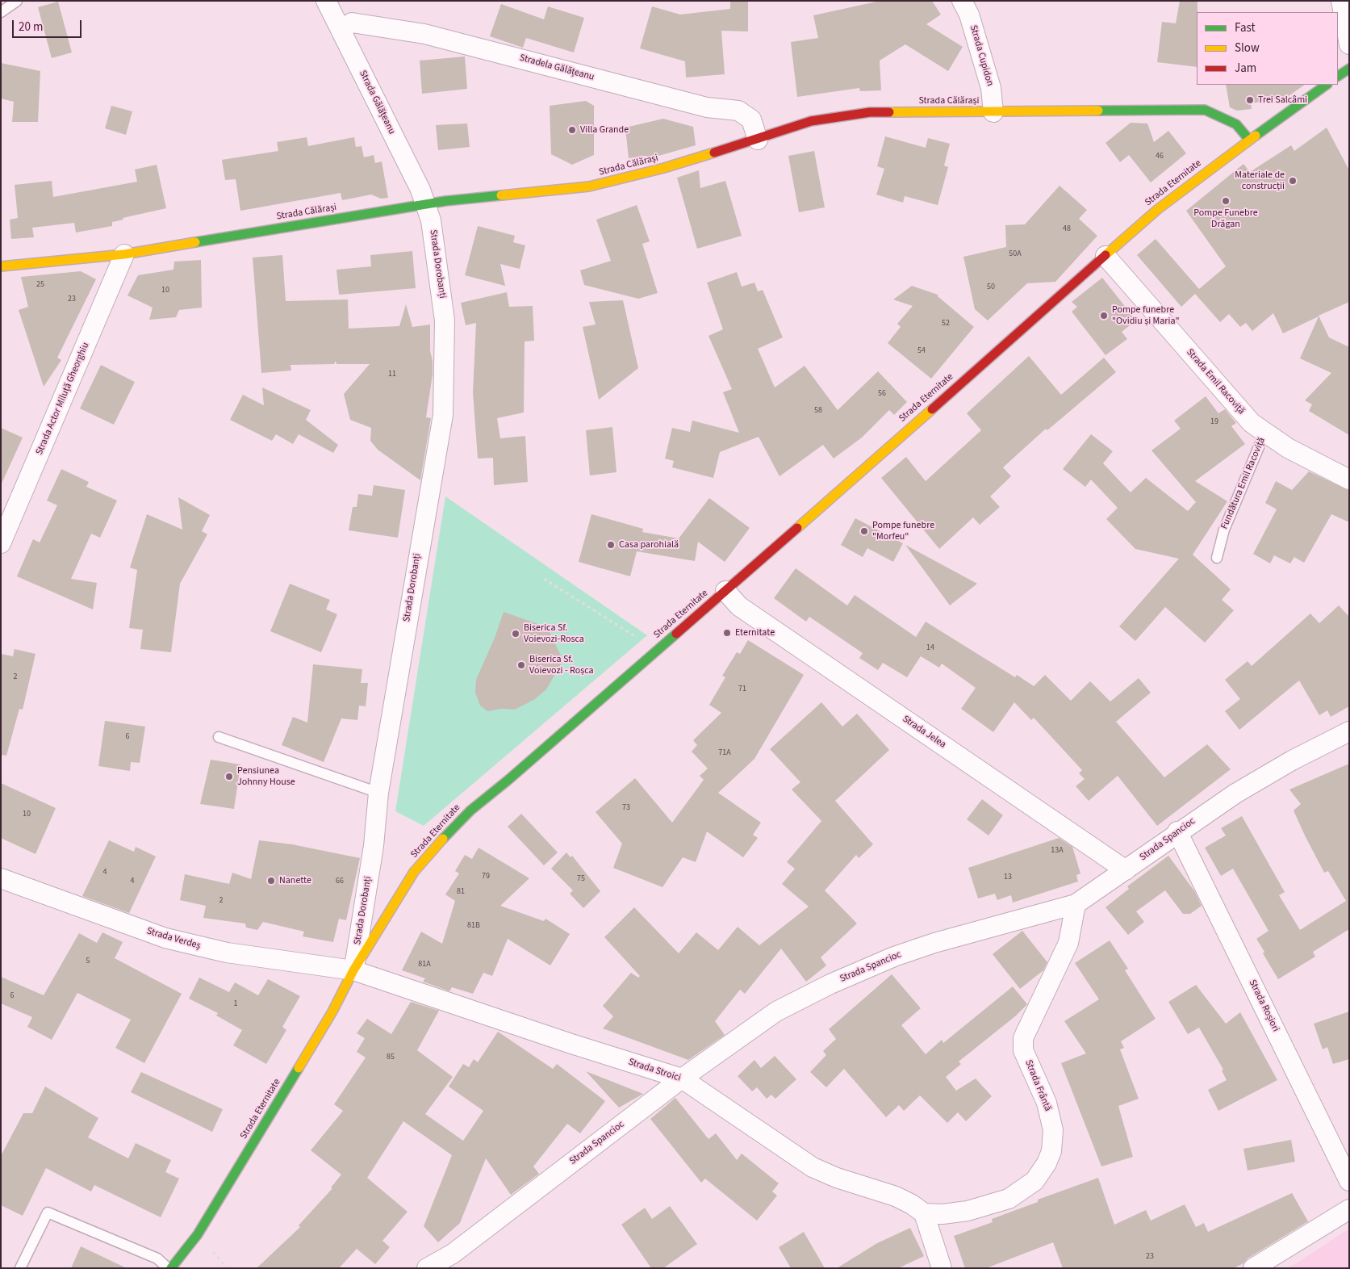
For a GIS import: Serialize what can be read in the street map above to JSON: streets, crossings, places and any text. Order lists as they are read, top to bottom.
{
  "streets": {
    "street": [
      "Strada Cupidon",
      "Stradela Gălățeanu",
      "Strada Călărași",
      "Strada Gălățeanu",
      "Strada Eternitate",
      "Strada Dorobanți",
      "Strada Emil Racoviță",
      "Strada Actor Miluță Gheorghiu",
      "Strada Jelea",
      "Strada Spancioc",
      "Strada Verdeș",
      "Strada Roșiori",
      "Strada Stroici",
      "Strada Frântă"
    ],
    "lane": ["Fundătura Emil Racoviță"]
  },
  "crossings": [
    ["Strada Cupidon", "Strada Călărași"],
    ["Stradela Gălățeanu", "Strada Călărași"],
    ["Stradela Gălățeanu", "Strada Gălățeanu"],
    ["Strada Călărași", "Strada Gălățeanu"],
    ["Strada Călărași", "Strada Eternitate"],
    ["Strada Călărași", "Strada Dorobanți"],
    ["Strada Călărași", "Strada Actor Miluță Gheorghiu"],
    ["Strada Gălățeanu", "Strada Dorobanți"],
    ["Strada Eternitate", "Strada Dorobanți"],
    ["Strada Eternitate", "Strada Emil Racoviță"],
    ["Strada Eternitate", "Strada Jelea"],
    ["Strada Eternitate", "Strada Verdeș"],
    ["Strada Eternitate", "Strada Stroici"],
    ["Strada Dorobanți", "Strada Verdeș"],
    ["Strada Dorobanți", "Strada Stroici"],
    ["Strada Emil Racoviță", "Fundătura Emil Racoviță"],
    ["Strada Jelea", "Strada Spancioc"],
    ["Strada Spancioc", "Strada Roșiori"],
    ["Strada Spancioc", "Strada Stroici"],
    ["Strada Spancioc", "Strada Frântă"],
    ["Strada Verdeș", "Strada Stroici"],
    ["Strada Stroici", "Strada Frântă"]
  ],
  "places": [
    "Trei Salcâmi",
    "Villa Grande",
    "Materiale de construcții",
    "Pompe Funebre Drăgan",
    "Pompe funebre \"Ovidiu și Maria\"",
    "Pompe funebre \"Morfeu\"",
    "Casa parohială",
    "Eternitate",
    "Biserica Sf. Voievozi-Rosca",
    "Biserica Sf. Voievozi - Roșca",
    "Pensiunea Johnny House",
    "Nanette"
  ],
  "house_numbers": [
    "46",
    "48",
    "50A",
    "25",
    "50",
    "10",
    "23",
    "52",
    "54",
    "11",
    "56",
    "58",
    "19",
    "14",
    "2",
    "71",
    "6",
    "71A",
    "73",
    "10",
    "13A",
    "4",
    "79",
    "13",
    "75",
    "4",
    "66",
    "81",
    "2",
    "81B",
    "5",
    "81A",
    "6",
    "1",
    "85",
    "23"
  ],
  "legend": ["Fast", "Slow", "Jam"],
  "scale_bar": "20 m"
}
